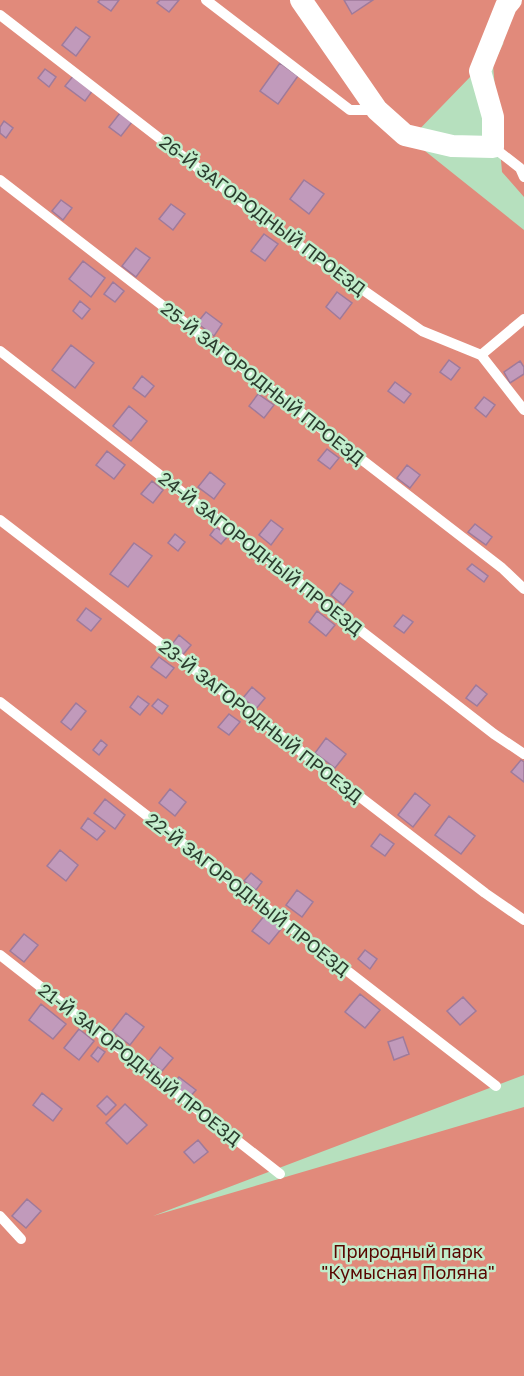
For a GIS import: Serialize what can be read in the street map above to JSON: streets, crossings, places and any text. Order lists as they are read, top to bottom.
{
  "streets": {
    "lane": [
      "26-Й ЗАГОРОДНЫЙ ПРОЕЗД",
      "25-Й ЗАГОРОДНЫЙ ПРОЕЗД",
      "24-Й ЗАГОРОДНЫЙ ПРОЕЗД",
      "23-Й ЗАГОРОДНЫЙ ПРОЕЗД",
      "22-Й ЗАГОРОДНЫЙ ПРОЕЗД",
      "21-Й ЗАГОРОДНЫЙ ПРОЕЗД"
    ]
  },
  "parks": ["Природный парк \"Кумысная Поляна\""]
}
